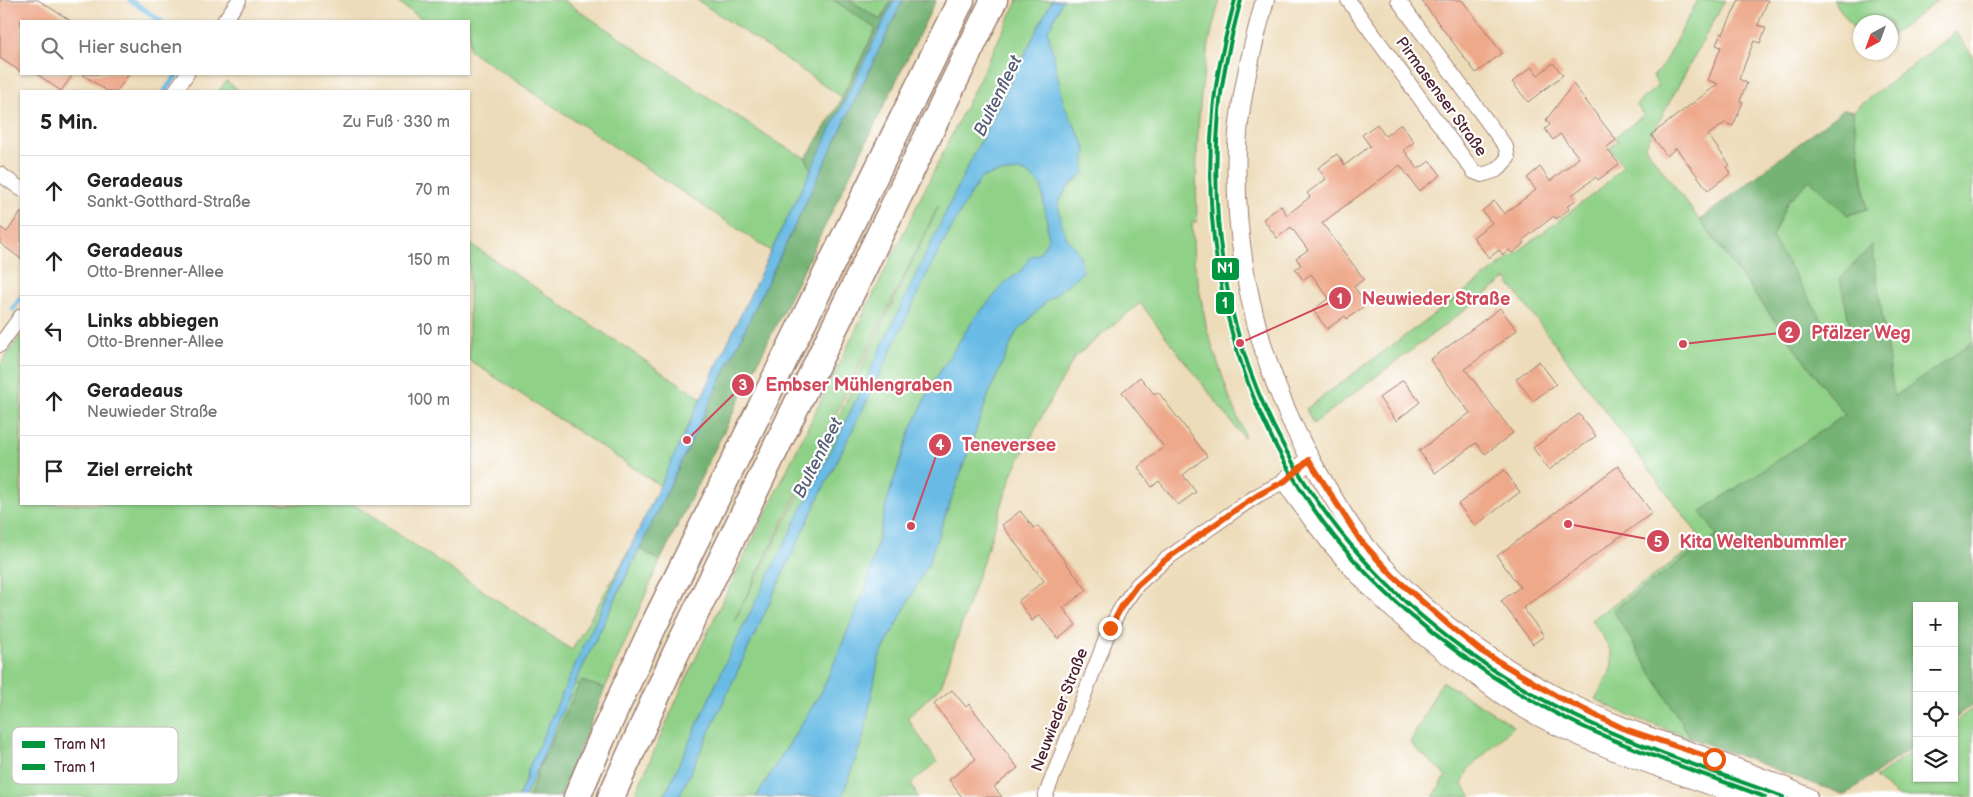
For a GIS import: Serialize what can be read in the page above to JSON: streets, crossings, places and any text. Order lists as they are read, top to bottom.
{
  "streets": {
    "street": ["Pirmasenser Straße", "Neuwieder Straße"]
  },
  "water": ["Bultenfleet"],
  "places": [
    "Neuwieder Straße",
    "Pfälzer Weg",
    "Embser Mühlengraben",
    "Kita Weltenbummler",
    "Teneversee"
  ],
  "lines": ["tram line N1", "tram line 1"],
  "legend": ["Tram N1", "Tram 1"],
  "north": "bottom left",
  "page": {
    "search": "Hier suchen",
    "heading": ["5 Min.", "Zu Fuß · 330 m"],
    "list": [
      ["Geradeaus", "Sankt-Gotthard-Straße", "70 m"],
      ["Geradeaus", "Otto-Brenner-Allee", "150 m"],
      ["Links abbiegen", "Otto-Brenner-Allee", "10 m"],
      ["Geradeaus", "Neuwieder Straße", "100 m"],
      "Ziel erreicht"
    ],
    "map_buttons": ["+", "−"]
  }
}
